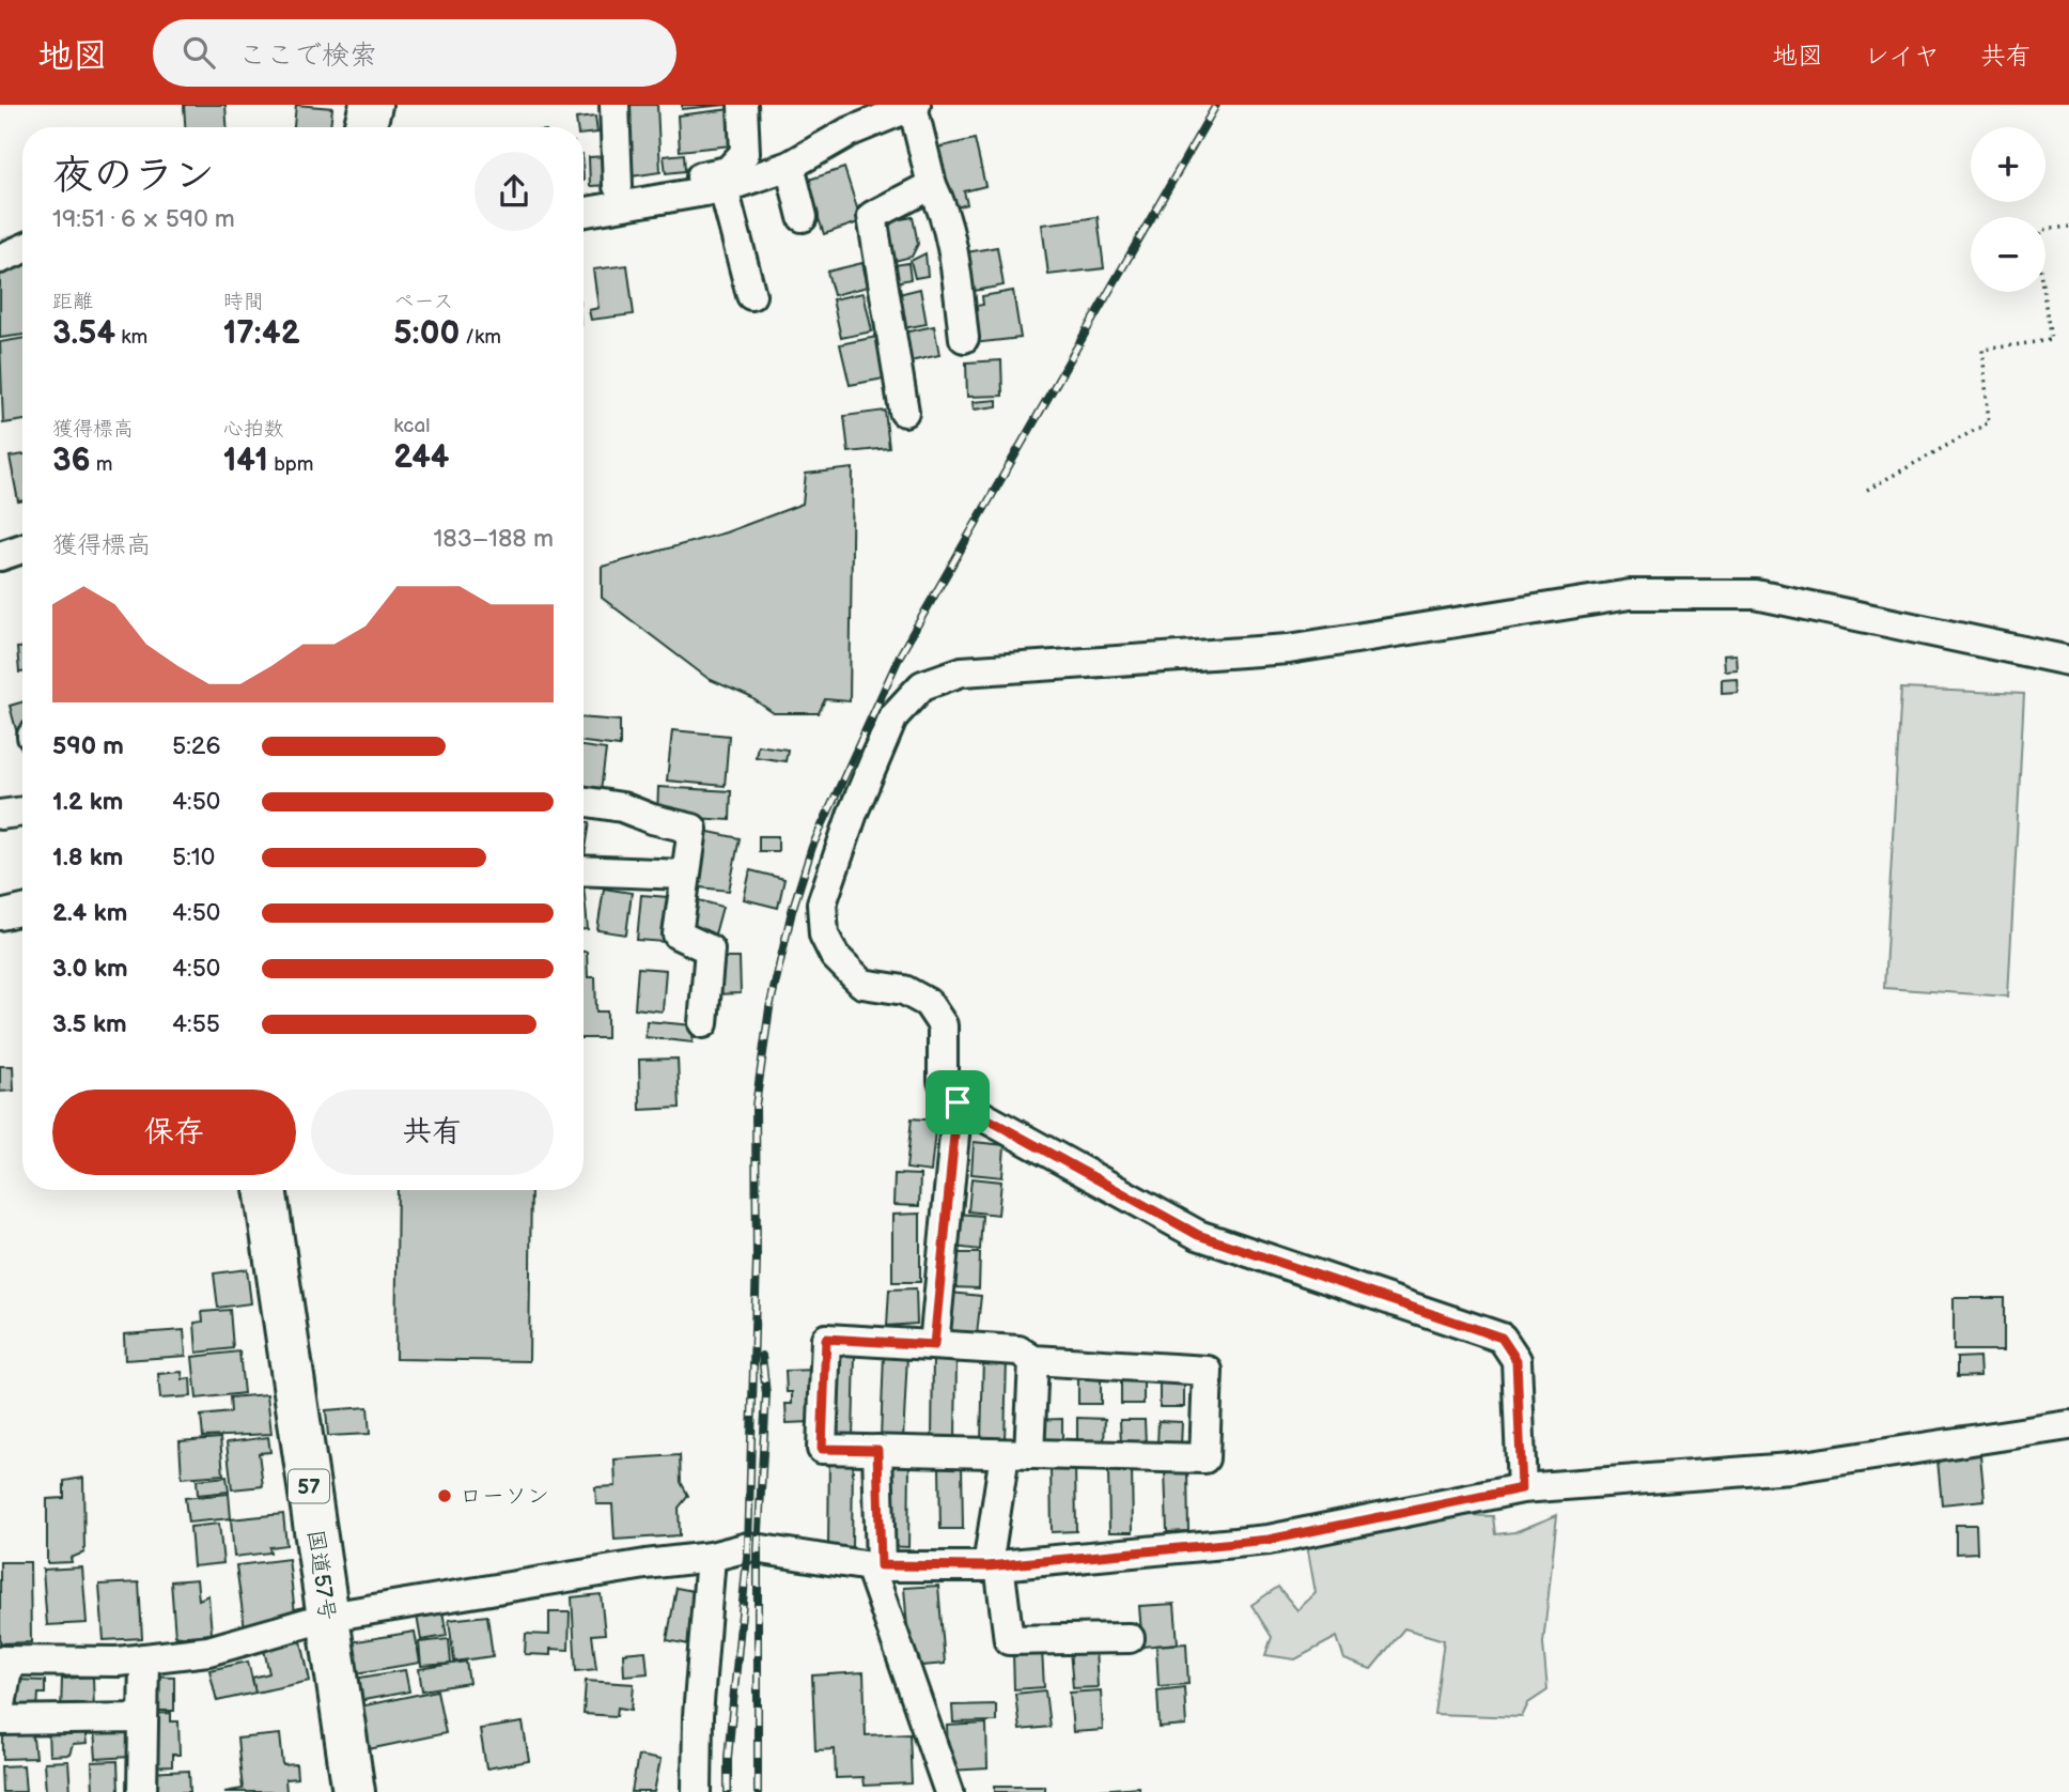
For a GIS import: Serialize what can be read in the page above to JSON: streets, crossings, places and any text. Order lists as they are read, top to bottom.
{
  "streets": {
    "highway": ["57", "国道57号"]
  },
  "places": ["ローソン"],
  "page": {
    "header": "地図",
    "search": "ここで検索",
    "nav": ["地図", "レイヤ", "共有"],
    "map_buttons": ["+", "−"],
    "heading": ["夜のラン", "19:51 · 6 × 590 m"],
    "stats": [
      ["距離", "3.54 km"],
      ["時間", "17:42"],
      ["ペース", "5:00 /km"],
      ["獲得標高", "36 m"],
      ["心拍数", "141 bpm"],
      ["kcal", "244"]
    ],
    "chart": ["獲得標高", "183–188 m"],
    "list": [
      {
        "name": "590 m",
        "note": "5:26"
      },
      {
        "name": "1.2 km",
        "note": "4:50"
      },
      {
        "name": "1.8 km",
        "note": "5:10"
      },
      {
        "name": "2.4 km",
        "note": "4:50"
      },
      {
        "name": "3.0 km",
        "note": "4:50"
      },
      {
        "name": "3.5 km",
        "note": "4:55"
      }
    ],
    "buttons": ["保存", "共有"]
  }
}
